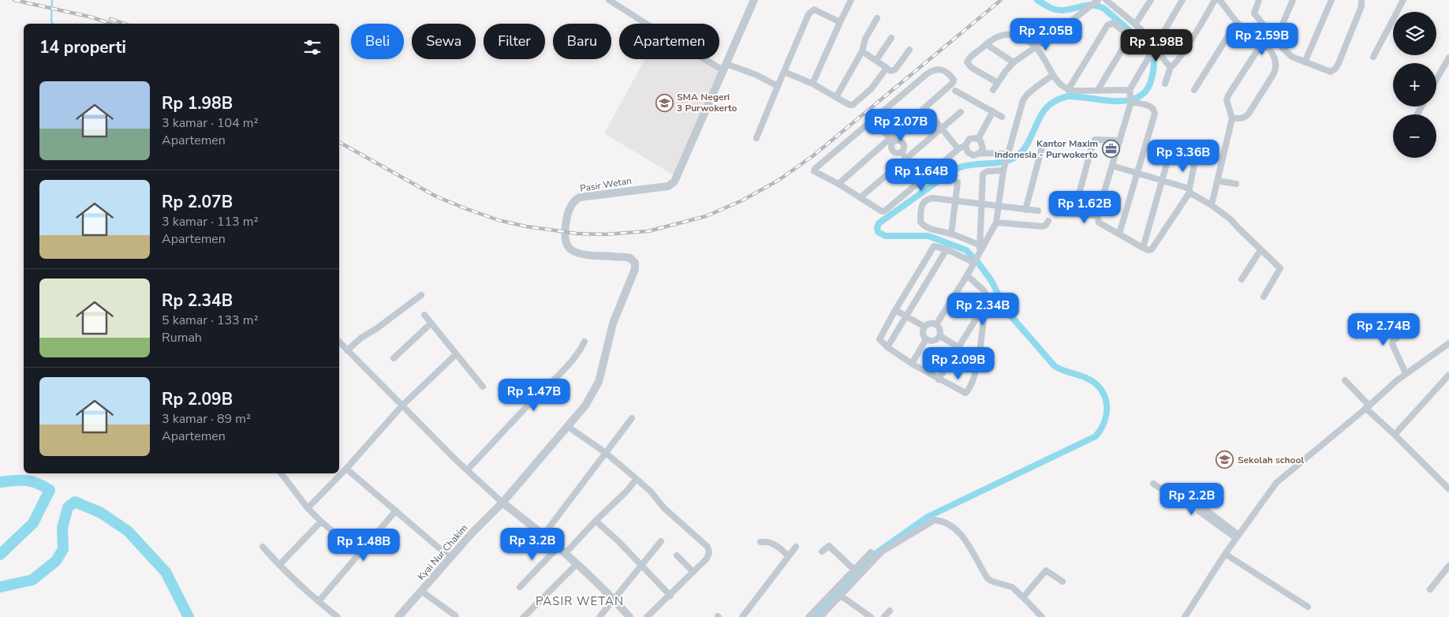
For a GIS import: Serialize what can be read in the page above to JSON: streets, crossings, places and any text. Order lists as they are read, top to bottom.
{
  "streets": {
    "street": ["Pasir Wetan", "Kyai Nur Chakim"]
  },
  "crossings": [
    ["Pasir Wetan", "Kyai Nur Chakim"]
  ],
  "districts": ["PASIR WETAN"],
  "places": {
    "school or university": ["SMA Negeri 3 Purwokerto", "Sekolah school"],
    "office": ["Kantor Maxim Indonesia - Purwokerto"]
  },
  "page": {
    "map_buttons": ["+", "−"],
    "price": [
      "Rp 2.05B",
      "Rp 2.59B",
      "Rp 1.98B",
      "Rp 2.07B",
      "Rp 3.36B",
      "Rp 1.64B",
      "Rp 1.62B",
      "Rp 2.34B",
      "Rp 2.74B",
      "Rp 2.09B",
      "Rp 1.47B",
      "Rp 2.2B",
      "Rp 3.2B",
      "Rp 1.48B"
    ],
    "chip": [
      "Beli",
      "Sewa",
      "Filter",
      "Baru",
      "Apartemen"
    ],
    "heading": "14 properti",
    "list": [
      {
        "name": "Rp 1.98B",
        "note": "3 kamar · 104 m² · Apartemen"
      },
      {
        "name": "Rp 2.07B",
        "note": "3 kamar · 113 m² · Apartemen"
      },
      {
        "name": "Rp 2.34B",
        "note": "5 kamar · 133 m² · Rumah"
      },
      {
        "name": "Rp 2.09B",
        "note": "3 kamar · 89 m² · Apartemen"
      }
    ]
  }
}
